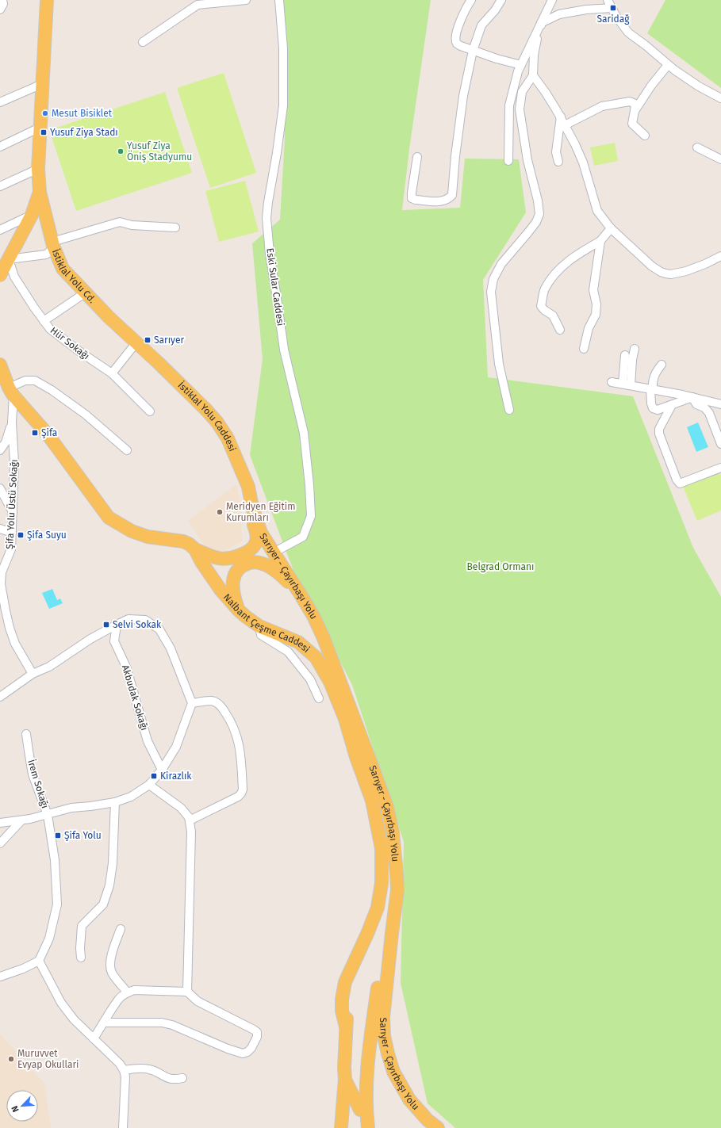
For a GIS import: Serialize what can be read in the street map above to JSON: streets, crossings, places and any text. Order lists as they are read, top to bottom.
{
  "streets": {
    "main road": [
      "İstiklal Yolu Cd.",
      "İstiklal Yolu Caddesi",
      "Sarıyer - Çayırbaşı Yolu",
      "Nalbant Çeşme Caddesi"
    ],
    "street": [
      "Eski Sular Caddesi",
      "Hür Sokağı",
      "Şifa Yolu Üstü Sokağı",
      "Akbudak Sokağı",
      "İrem Sokağı"
    ]
  },
  "crossings": [
    ["İstiklal Yolu Cd.", "İstiklal Yolu Caddesi"],
    ["Eski Sular Caddesi", "Sarıyer - Çayırbaşı Yolu"],
    ["İstiklal Yolu Caddesi", "Sarıyer - Çayırbaşı Yolu"]
  ],
  "parks": ["Belgrad Ormanı"],
  "places": {
    "transit": [
      "Saridağ",
      "Yusuf Ziya Stadı",
      "Sarıyer",
      "Şifa",
      "Şifa Suyu",
      "Selvi Sokak",
      "Kirazlık",
      "Şifa Yolu"
    ],
    "other": [
      "Mesut Bisiklet",
      "Yusuf Ziya Öniş Stadyumu",
      "Meridyen Eğitim Kurumları",
      "Muruvvet Evyap Okullari"
    ]
  },
  "north": "bottom left"
}
